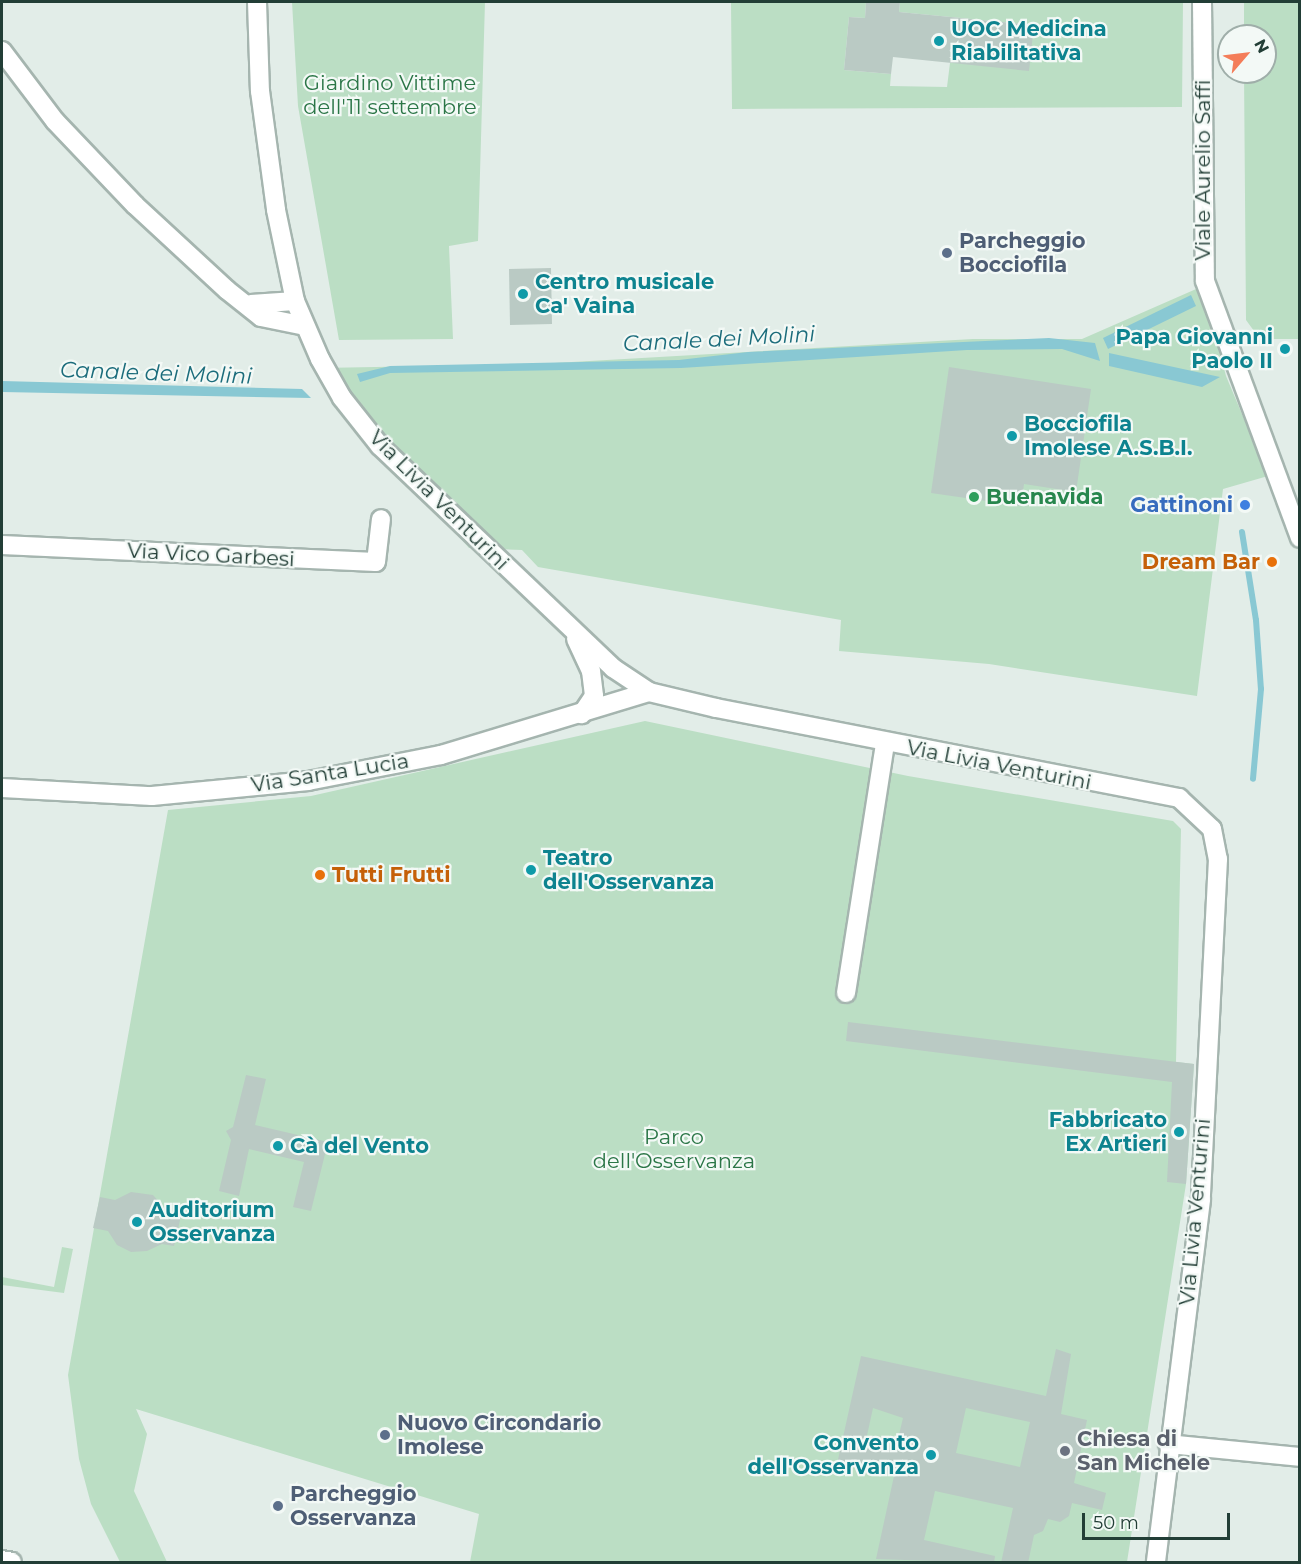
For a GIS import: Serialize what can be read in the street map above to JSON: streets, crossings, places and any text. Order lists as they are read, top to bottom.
{
  "streets": {
    "street": [
      "Viale Aurelio Saffi",
      "Via Livia Venturini",
      "Via Vico Garbesi",
      "Via Santa Lucia"
    ]
  },
  "crossings": [
    ["Via Livia Venturini", "Via Santa Lucia"]
  ],
  "water": ["Canale dei Molini"],
  "parks": ["Giardino Vittime dell'11 settembre", "Parco dell'Osservanza"],
  "places": [
    "UOC Medicina Riabilitativa",
    "Parcheggio Bocciofila",
    "Centro musicale Ca' Vaina",
    "Papa Giovanni Paolo II",
    "Bocciofila Imolese A.S.B.I.",
    "Buenavida",
    "Gattinoni",
    "Dream Bar",
    "Teatro dell'Osservanza",
    "Tutti Frutti",
    "Fabbricato Ex Artieri",
    "Cà del Vento",
    "Auditorium Osservanza",
    "Nuovo Circondario Imolese",
    "Chiesa di San Michele",
    "Convento dell'Osservanza",
    "Parcheggio Osservanza"
  ],
  "scale_bar": "50 m",
  "north": "top right"
}
